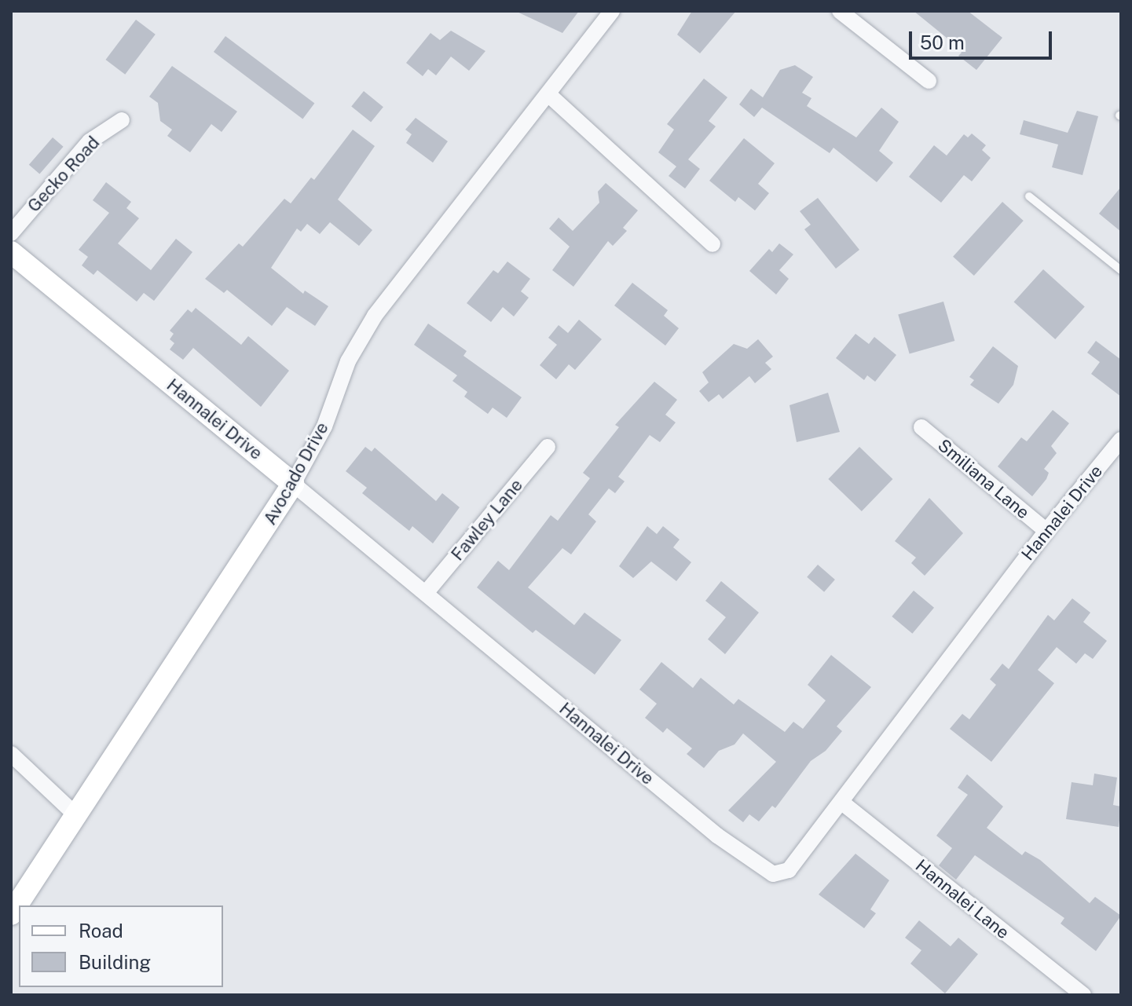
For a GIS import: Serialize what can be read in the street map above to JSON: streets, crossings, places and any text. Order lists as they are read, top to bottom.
{
  "streets": {
    "street": [
      "Gecko Road",
      "Hannalei Drive",
      "Avocado Drive",
      "Smiliana Lane",
      "Fawley Lane",
      "Hannalei Lane"
    ]
  },
  "crossings": [
    ["Hannalei Drive", "Avocado Drive"],
    ["Hannalei Drive", "Smiliana Lane"],
    ["Hannalei Drive", "Fawley Lane"],
    ["Hannalei Drive", "Hannalei Lane"]
  ],
  "legend": ["Road", "Building"],
  "scale_bar": "50 m"
}
